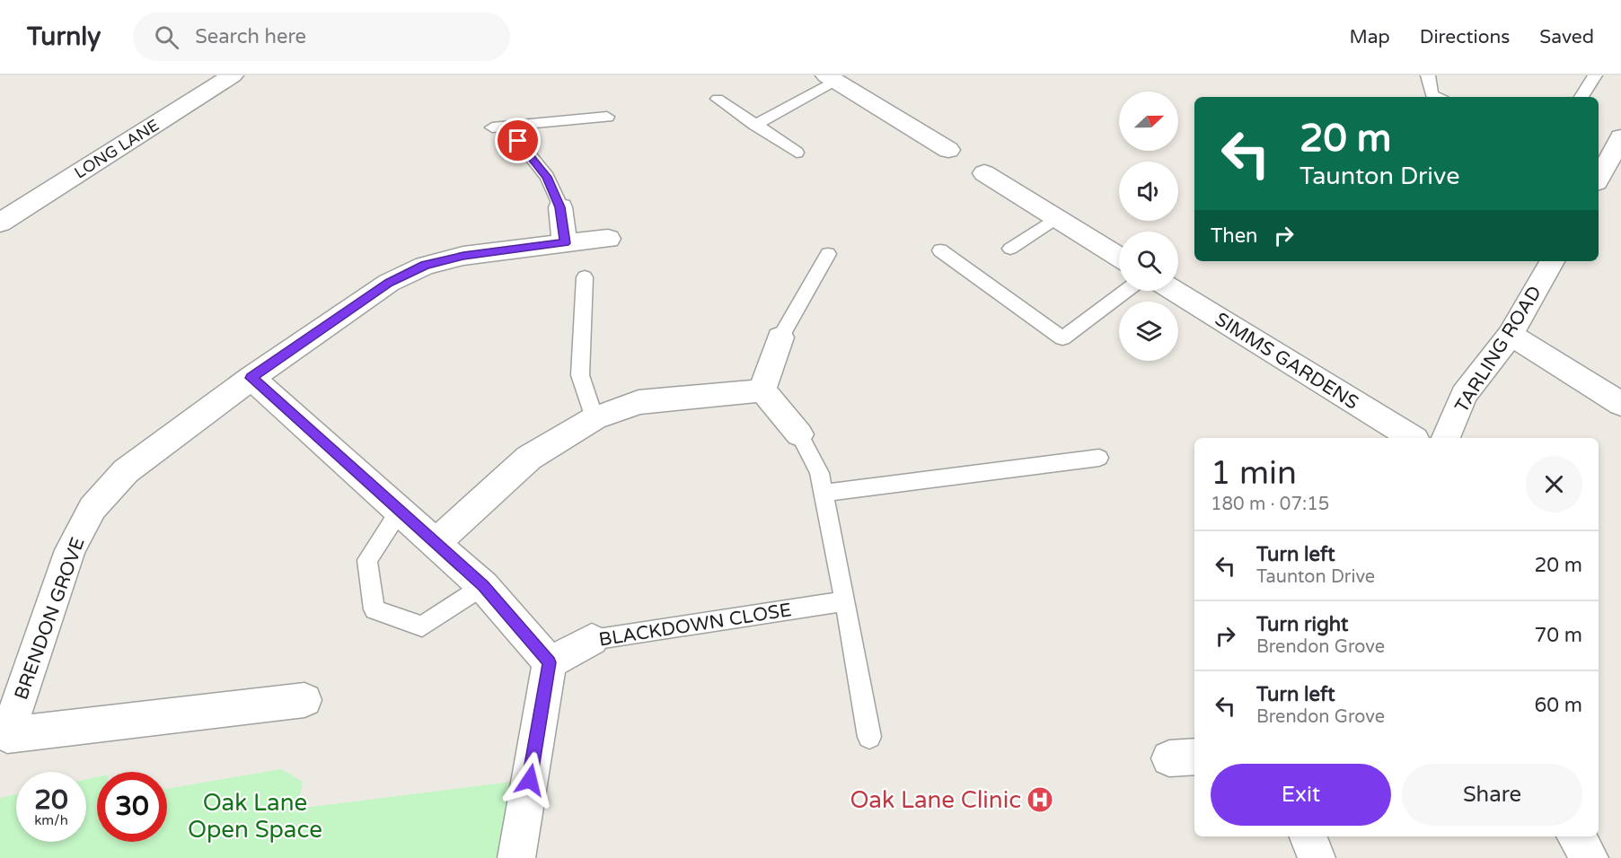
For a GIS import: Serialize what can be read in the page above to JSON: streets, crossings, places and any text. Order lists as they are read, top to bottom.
{
  "streets": {
    "street": [
      "LONG LANE",
      "TARLING ROAD",
      "SIMMS GARDENS",
      "BRENDON GROVE",
      "BLACKDOWN CLOSE"
    ]
  },
  "parks": ["Oak Lane Open Space"],
  "places": {
    "hospital": ["Oak Lane Clinic"]
  },
  "north": "right",
  "page": {
    "header": "Turnly",
    "search": "Search here",
    "nav": ["Map", "Directions", "Saved"],
    "turn": ["20 m", "Taunton Drive"],
    "then": "Then",
    "heading": ["1 min", "180 m · 07:15"],
    "list": [
      {
        "name": "Turn left",
        "note": "Taunton Drive",
        "value": "20 m"
      },
      {
        "name": "Turn right",
        "note": "Brendon Grove",
        "value": "70 m"
      },
      {
        "name": "Turn left",
        "note": "Brendon Grove",
        "value": "60 m"
      }
    ],
    "buttons": ["Exit", "Share"],
    "speed": "20 km/h",
    "limit": "30"
  }
}
